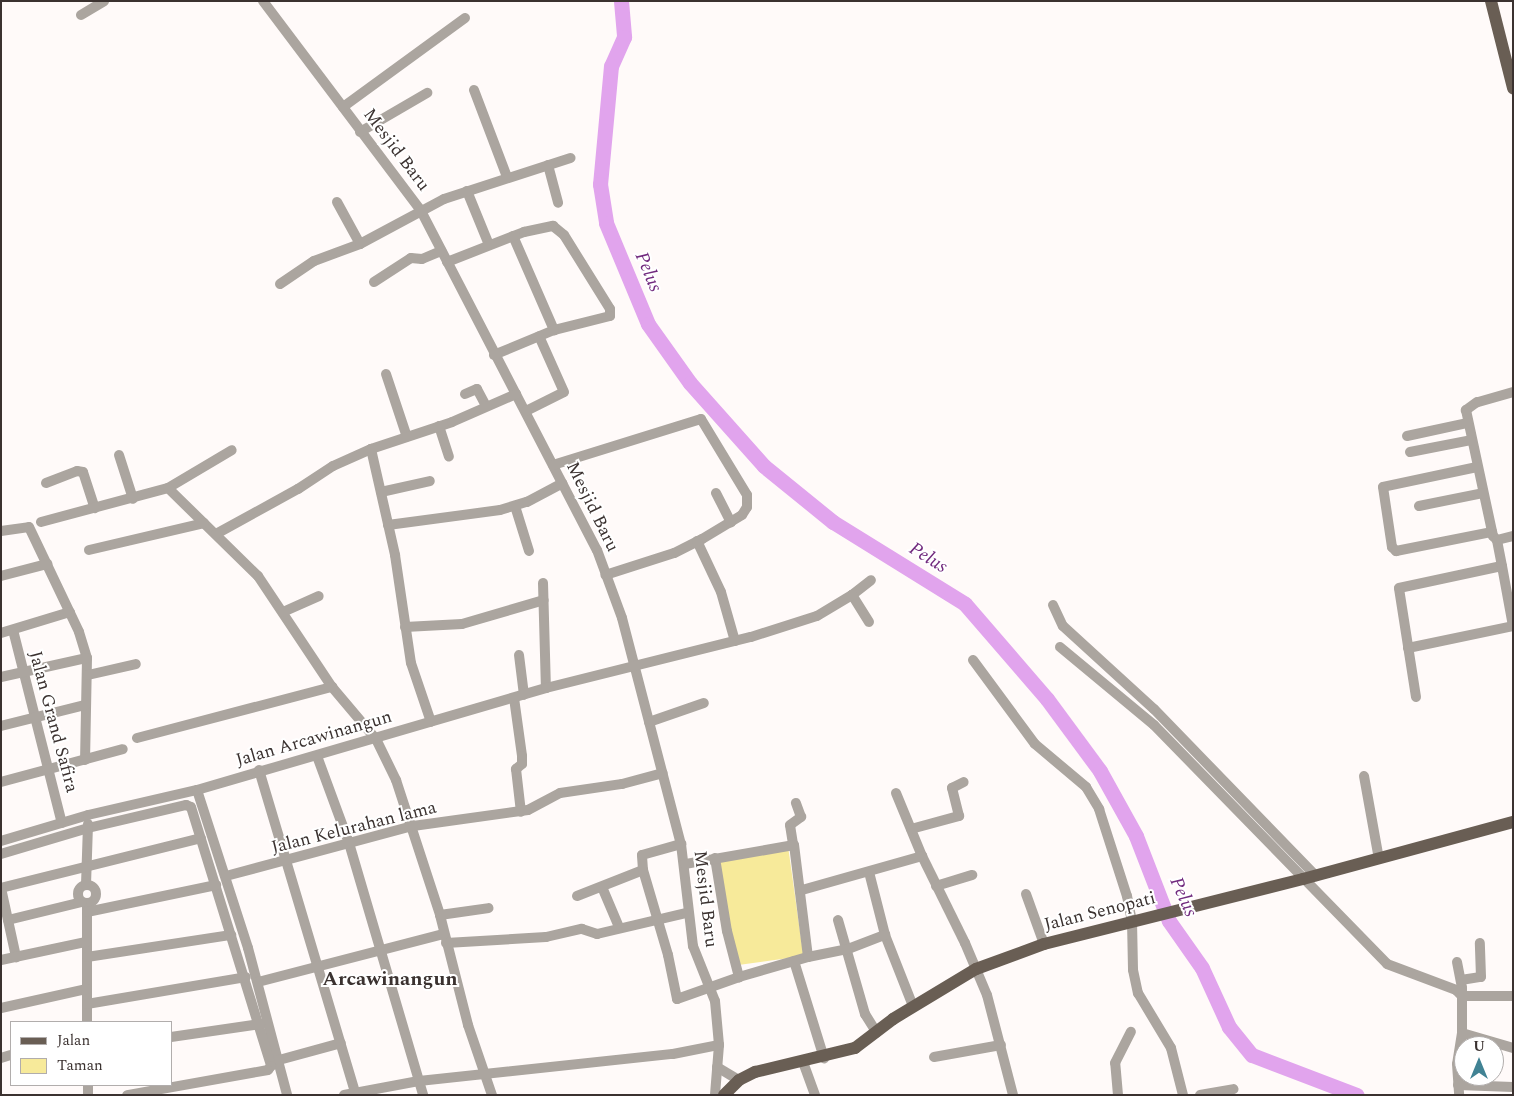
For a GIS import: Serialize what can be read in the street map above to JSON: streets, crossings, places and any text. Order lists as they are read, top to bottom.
{
  "streets": {
    "main road": ["Jalan Senopati"],
    "street": [
      "Mesjid Baru",
      "Jalan Grand Safira",
      "Jalan Arcawinangun",
      "Jalan Kelurahan lama"
    ]
  },
  "crossings": [
    ["Mesjid Baru", "Jalan Arcawinangun"],
    ["Mesjid Baru", "Jalan Kelurahan lama"],
    ["Jalan Grand Safira", "Jalan Arcawinangun"]
  ],
  "districts": ["Arcawinangun"],
  "water": ["Pelus"],
  "legend": ["Jalan", "Taman"],
  "north": "top"
}
